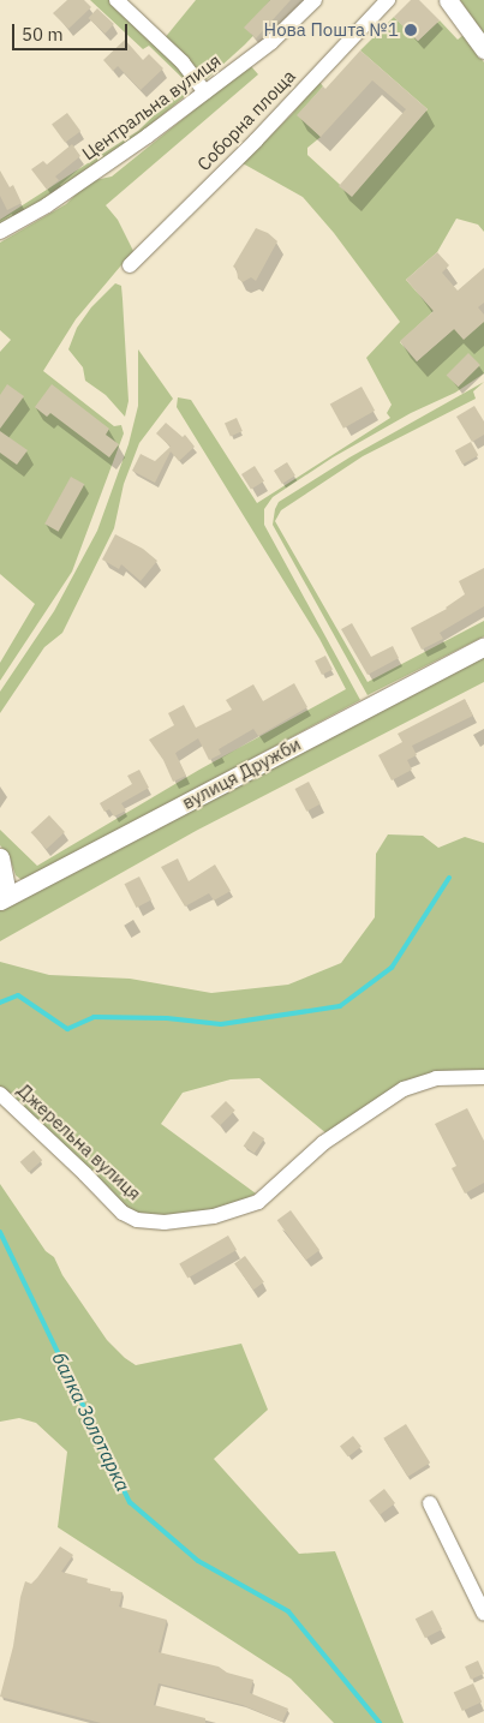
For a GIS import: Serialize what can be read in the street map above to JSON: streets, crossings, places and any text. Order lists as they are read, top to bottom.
{
  "streets": {
    "street": [
      "Центральна вулиця",
      "Соборна площа",
      "вулиця Дружби",
      "Джерельна вулиця"
    ]
  },
  "water": ["балка Золотарка"],
  "places": ["Нова Пошта №1"],
  "scale_bar": "50 m"
}
